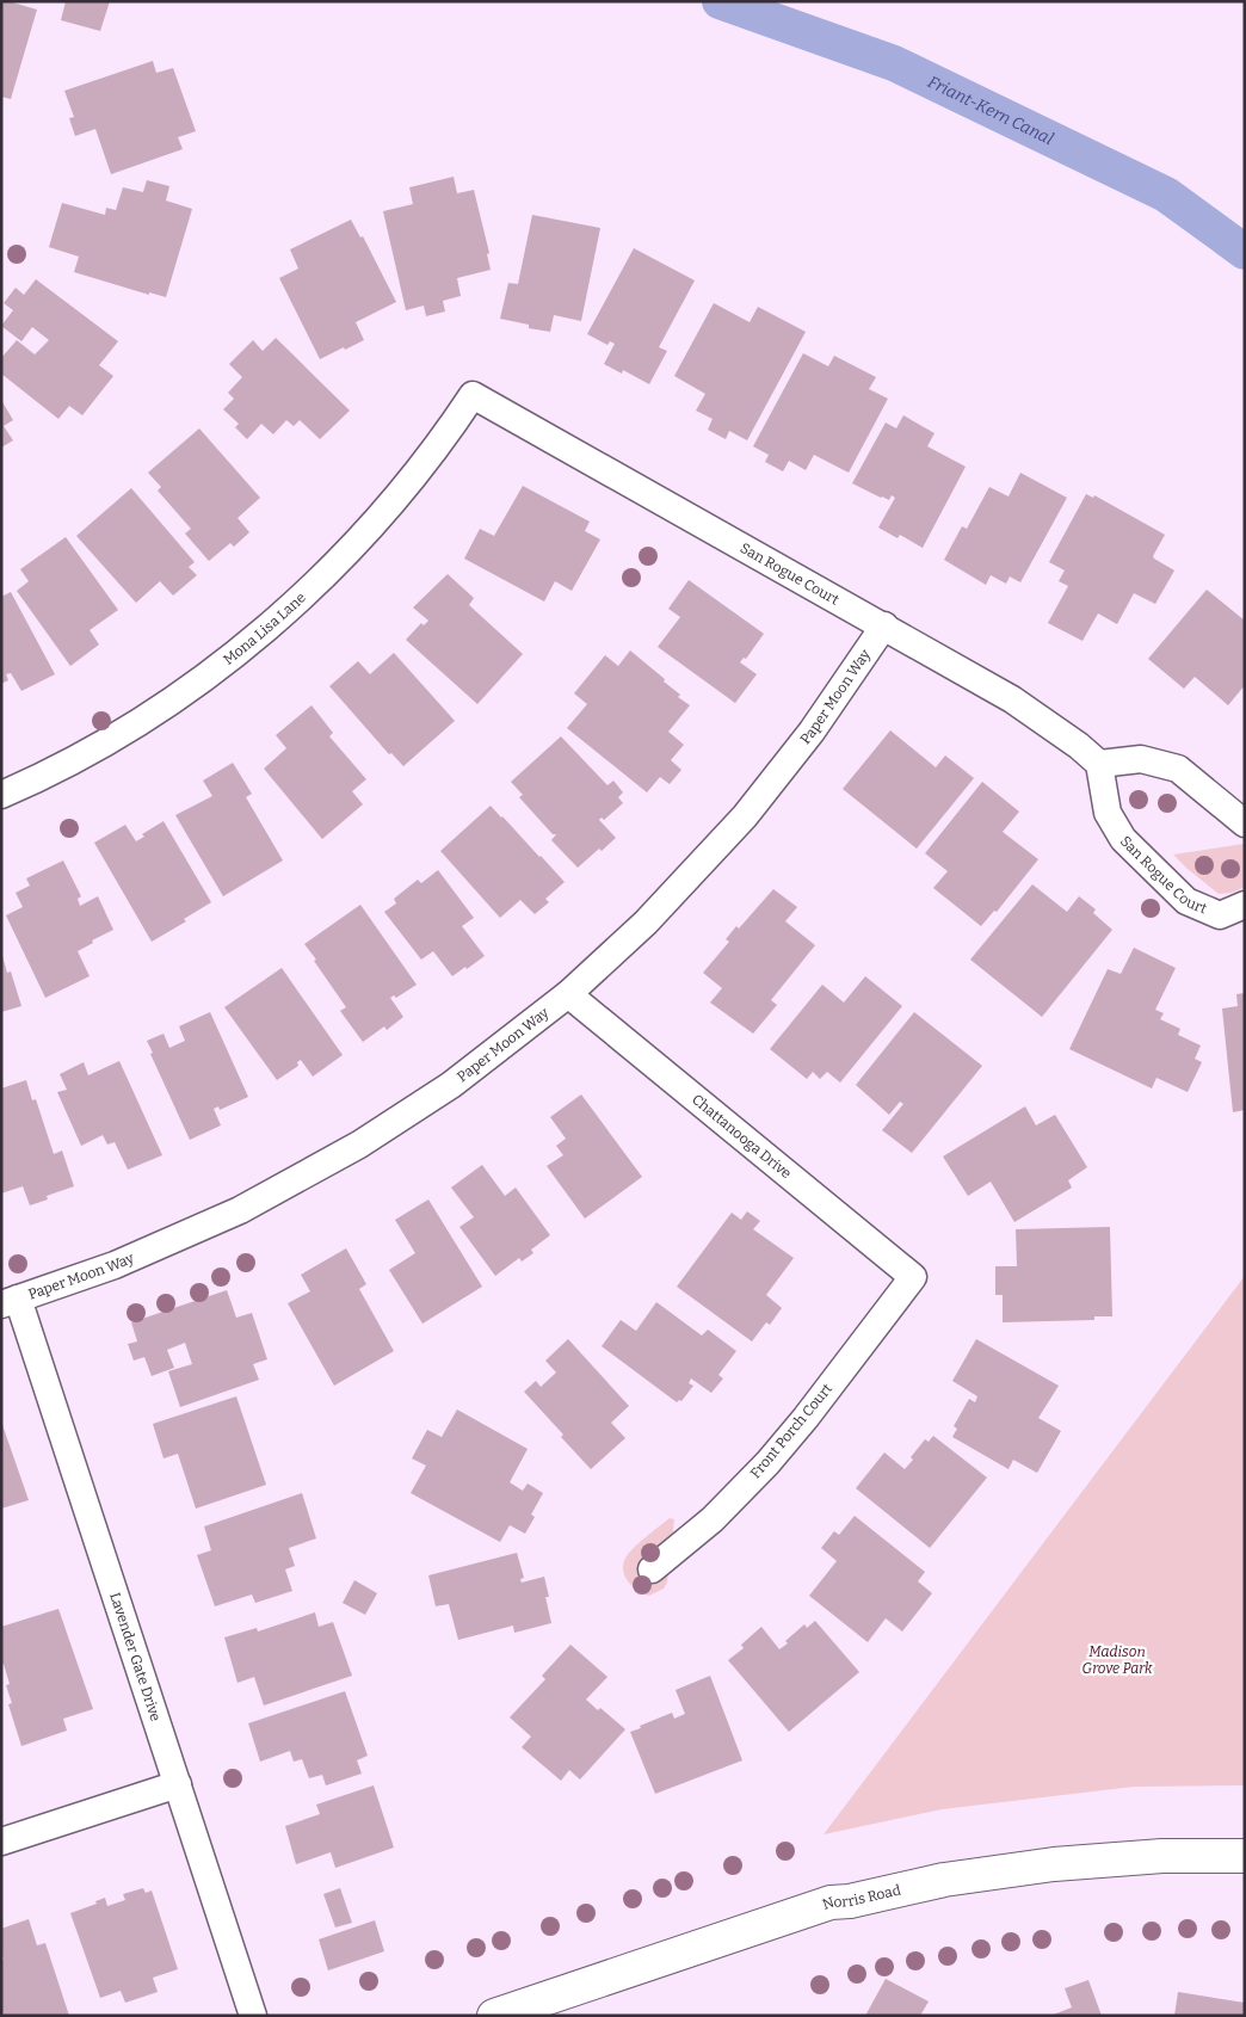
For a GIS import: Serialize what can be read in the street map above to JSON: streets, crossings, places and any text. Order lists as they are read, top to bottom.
{
  "streets": {
    "street": [
      "San Rogue Court",
      "Mona Lisa Lane",
      "Paper Moon Way",
      "Chattanooga Drive",
      "Front Porch Court",
      "Lavender Gate Drive",
      "Norris Road"
    ]
  },
  "crossings": [
    ["San Rogue Court", "Mona Lisa Lane"],
    ["San Rogue Court", "Paper Moon Way"],
    ["Paper Moon Way", "Chattanooga Drive"],
    ["Paper Moon Way", "Lavender Gate Drive"],
    ["Chattanooga Drive", "Front Porch Court"]
  ],
  "water": ["Friant-Kern Canal"],
  "parks": ["Madison Grove Park"]
}
